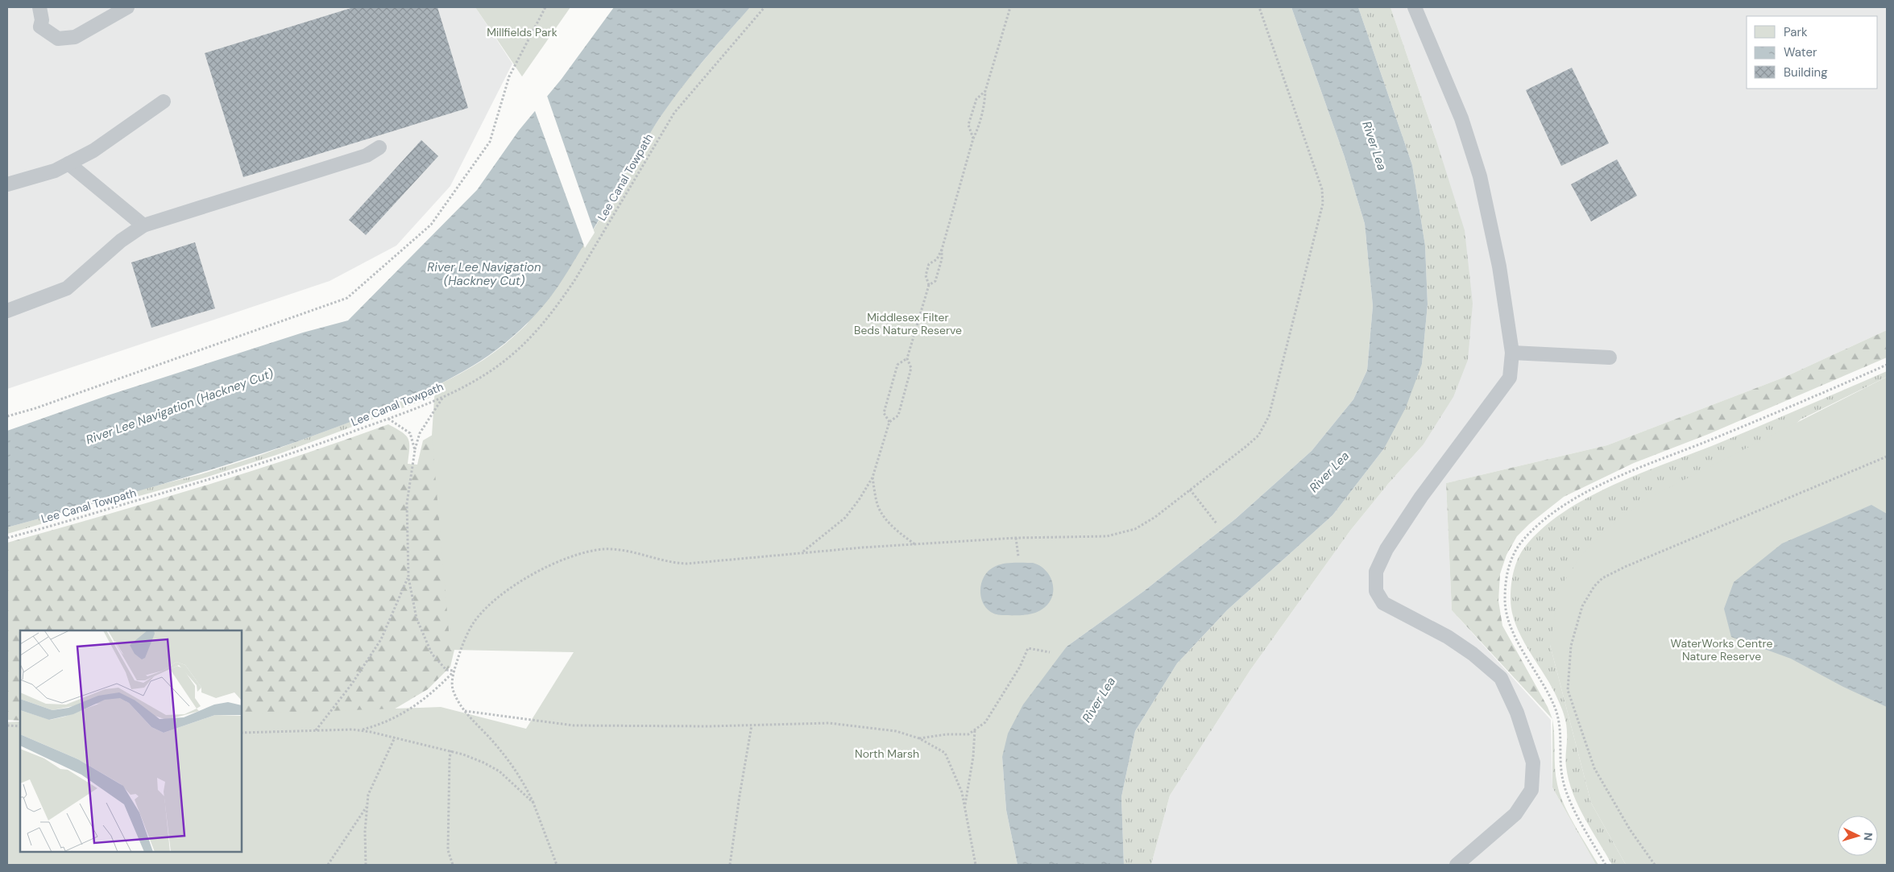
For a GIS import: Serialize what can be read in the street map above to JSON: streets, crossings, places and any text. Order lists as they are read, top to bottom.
{
  "streets": {
    "path": ["Lee Canal Towpath"]
  },
  "water": ["River Lea", "River Lee Navigation (Hackney Cut)"],
  "parks": [
    "Millfields Park",
    "Middlesex Filter Beds Nature Reserve",
    "WaterWorks Centre Nature Reserve",
    "North Marsh"
  ],
  "legend": ["Park", "Water", "Building"],
  "north": "right"
}
